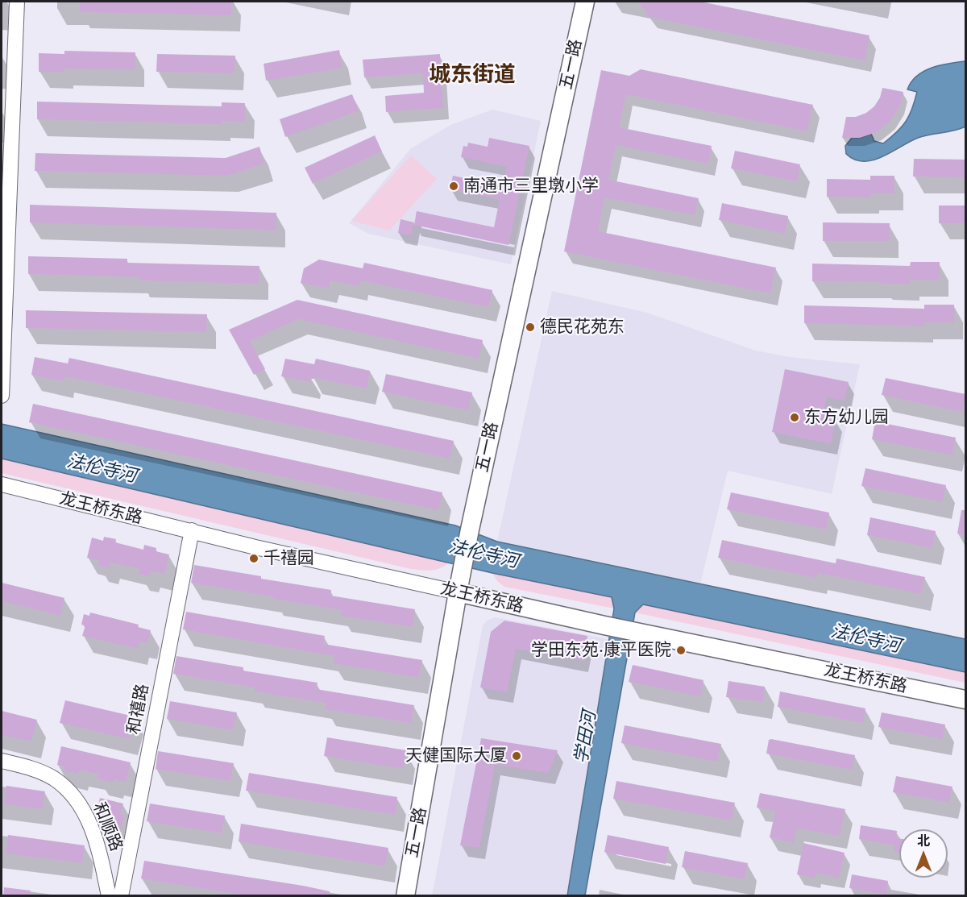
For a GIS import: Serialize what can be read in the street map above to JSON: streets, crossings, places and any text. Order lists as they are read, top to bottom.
{
  "streets": {
    "main road": ["五一路", "龙王桥东路"],
    "street": ["和禧路", "和顺路"]
  },
  "crossings": [
    ["五一路", "龙王桥东路"],
    ["龙王桥东路", "和禧路"]
  ],
  "districts": ["城东街道"],
  "water": ["法伦寺河", "学田河"],
  "places": [
    "南通市三里墩小学",
    "德民花苑东",
    "东方幼儿园",
    "千禧园",
    "学田东苑·康平医院",
    "天健国际大厦"
  ],
  "north": "top"
}
